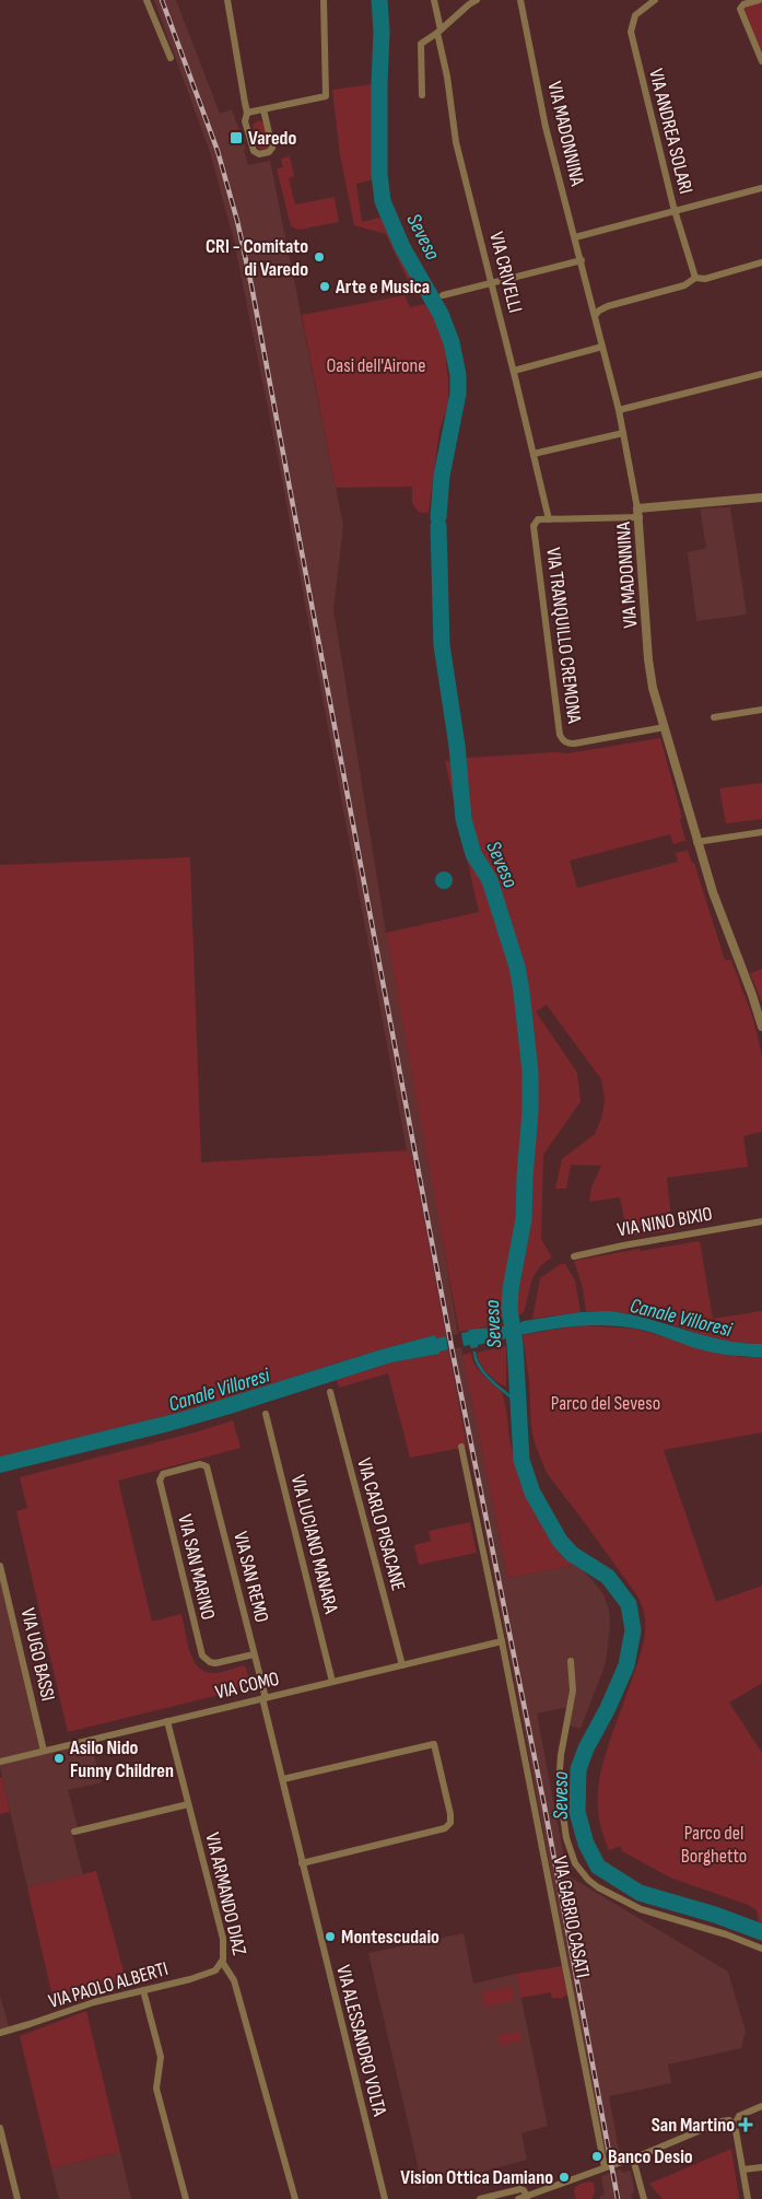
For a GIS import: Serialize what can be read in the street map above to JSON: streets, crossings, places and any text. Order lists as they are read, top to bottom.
{
  "streets": {
    "street": [
      "VIA ANDREA SOLARI",
      "VIA MADONNINA",
      "VIA CRIVELLI",
      "VIA TRANQUILLO CREMONA",
      "VIA NINO BIXIO",
      "VIA CARLO PISACANE",
      "VIA LUCIANO MANARA",
      "VIA SAN MARINO",
      "VIA SAN REMO",
      "VIA UGO BASSI",
      "VIA COMO",
      "VIA ARMANDO DIAZ",
      "VIA GABRIO CASATI",
      "VIA PAOLO ALBERTI",
      "VIA ALESSANDRO VOLTA"
    ]
  },
  "crossings": [
    ["VIA MADONNINA", "VIA TRANQUILLO CREMONA"],
    ["VIA CRIVELLI", "VIA TRANQUILLO CREMONA"],
    ["VIA CARLO PISACANE", "VIA COMO"],
    ["VIA LUCIANO MANARA", "VIA COMO"],
    ["VIA SAN MARINO", "VIA SAN REMO"],
    ["VIA SAN REMO", "VIA COMO"],
    ["VIA SAN REMO", "VIA ALESSANDRO VOLTA"],
    ["VIA UGO BASSI", "VIA COMO"],
    ["VIA COMO", "VIA ARMANDO DIAZ"],
    ["VIA COMO", "VIA GABRIO CASATI"],
    ["VIA COMO", "VIA ALESSANDRO VOLTA"],
    ["VIA ARMANDO DIAZ", "VIA PAOLO ALBERTI"]
  ],
  "water": ["Seveso", "Canale Villoresi"],
  "parks": ["Oasi dell'Airone", "Parco del Seveso", "Parco del Borghetto"],
  "places": {
    "transit": ["Varedo"],
    "other": [
      "CRI - Comitato di Varedo",
      "Arte e Musica",
      "Asilo Nido Funny Children",
      "Montescudaio",
      "Banco Desio",
      "Vision Ottica Damiano"
    ],
    "health": ["San Martino"]
  }
}
